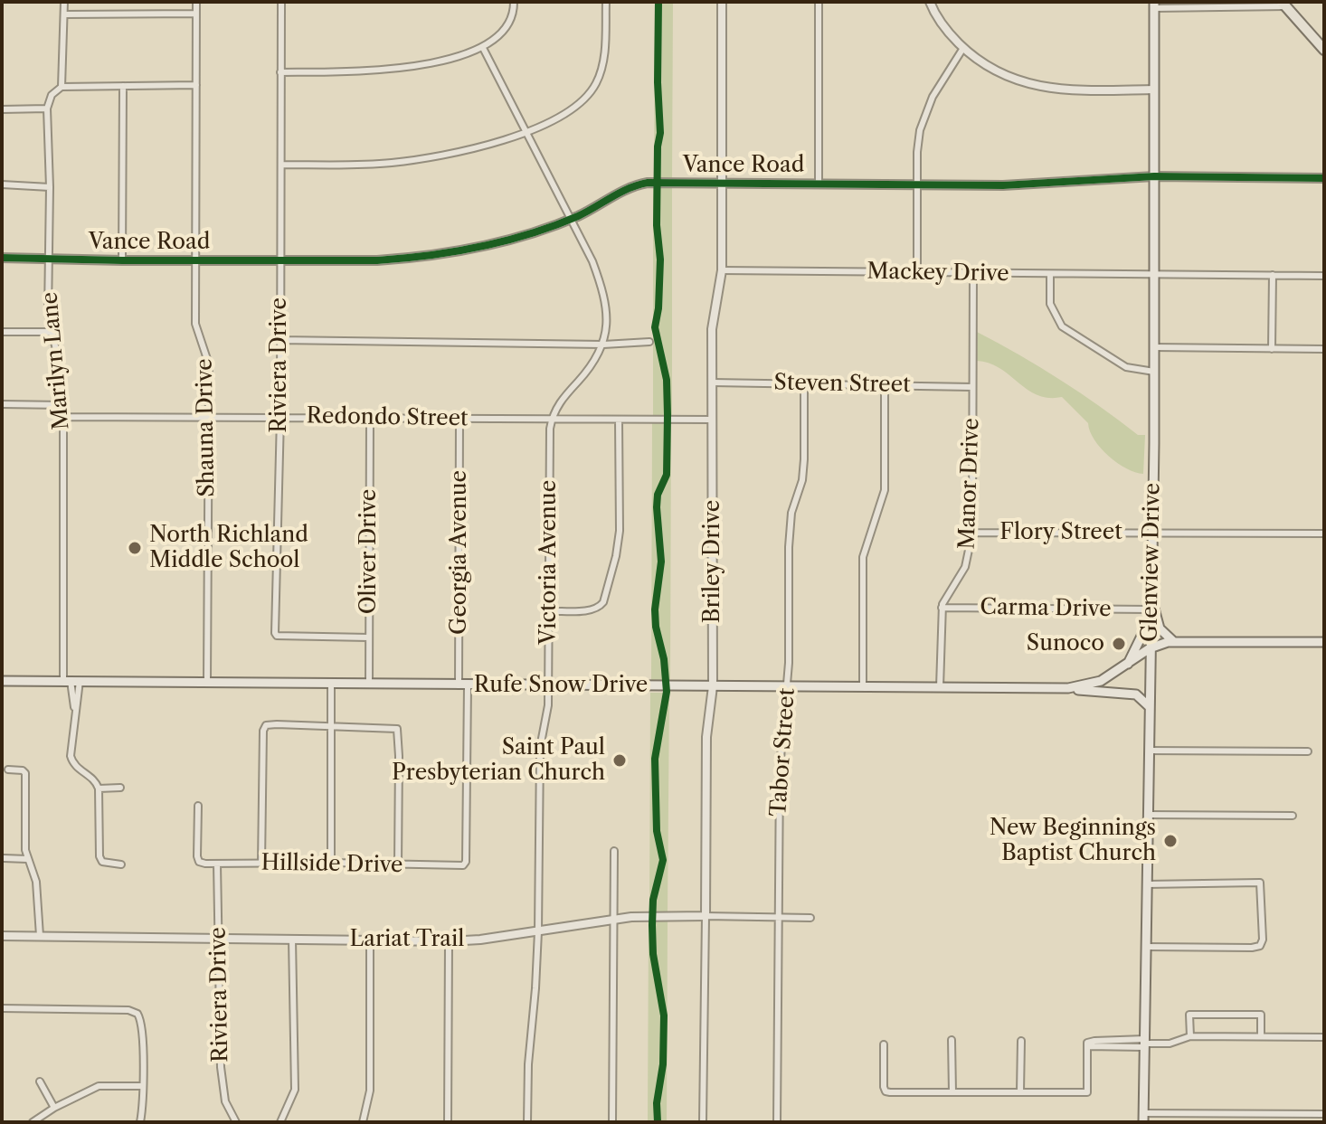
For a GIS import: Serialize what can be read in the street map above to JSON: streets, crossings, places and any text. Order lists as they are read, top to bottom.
{
  "streets": {
    "main road": ["Glenview Drive", "Rufe Snow Drive"],
    "street": [
      "Vance Road",
      "Mackey Drive",
      "Marilyn Lane",
      "Riviera Drive",
      "Steven Street",
      "Redondo Street",
      "Shauna Drive",
      "Manor Drive",
      "Flory Street",
      "Oliver Drive",
      "Georgia Avenue",
      "Briley Drive",
      "Victoria Avenue",
      "Carma Drive",
      "Tabor Street",
      "Hillside Drive",
      "Lariat Trail"
    ]
  },
  "crossings": [
    ["Vance Road", "Marilyn Lane"],
    ["Vance Road", "Riviera Drive"],
    ["Vance Road", "Shauna Drive"],
    ["Vance Road", "Briley Drive"],
    ["Vance Road", "Glenview Drive"],
    ["Mackey Drive", "Manor Drive"],
    ["Mackey Drive", "Briley Drive"],
    ["Mackey Drive", "Glenview Drive"],
    ["Marilyn Lane", "Redondo Street"],
    ["Marilyn Lane", "Rufe Snow Drive"],
    ["Riviera Drive", "Redondo Street"],
    ["Riviera Drive", "Oliver Drive"],
    ["Riviera Drive", "Hillside Drive"],
    ["Riviera Drive", "Lariat Trail"],
    ["Steven Street", "Manor Drive"],
    ["Steven Street", "Briley Drive"],
    ["Steven Street", "Tabor Street"],
    ["Redondo Street", "Shauna Drive"],
    ["Redondo Street", "Oliver Drive"],
    ["Redondo Street", "Georgia Avenue"],
    ["Redondo Street", "Briley Drive"],
    ["Redondo Street", "Victoria Avenue"],
    ["Shauna Drive", "Rufe Snow Drive"],
    ["Manor Drive", "Flory Street"],
    ["Manor Drive", "Carma Drive"],
    ["Manor Drive", "Rufe Snow Drive"],
    ["Flory Street", "Glenview Drive"],
    ["Oliver Drive", "Rufe Snow Drive"],
    ["Georgia Avenue", "Rufe Snow Drive"],
    ["Georgia Avenue", "Hillside Drive"],
    ["Briley Drive", "Rufe Snow Drive"],
    ["Briley Drive", "Lariat Trail"],
    ["Victoria Avenue", "Rufe Snow Drive"],
    ["Victoria Avenue", "Lariat Trail"],
    ["Glenview Drive", "Carma Drive"],
    ["Glenview Drive", "Rufe Snow Drive"],
    ["Rufe Snow Drive", "Tabor Street"],
    ["Tabor Street", "Lariat Trail"]
  ],
  "places": [
    "North Richland Middle School",
    "Sunoco",
    "Saint Paul Presbyterian Church",
    "New Beginnings Baptist Church"
  ]
}
